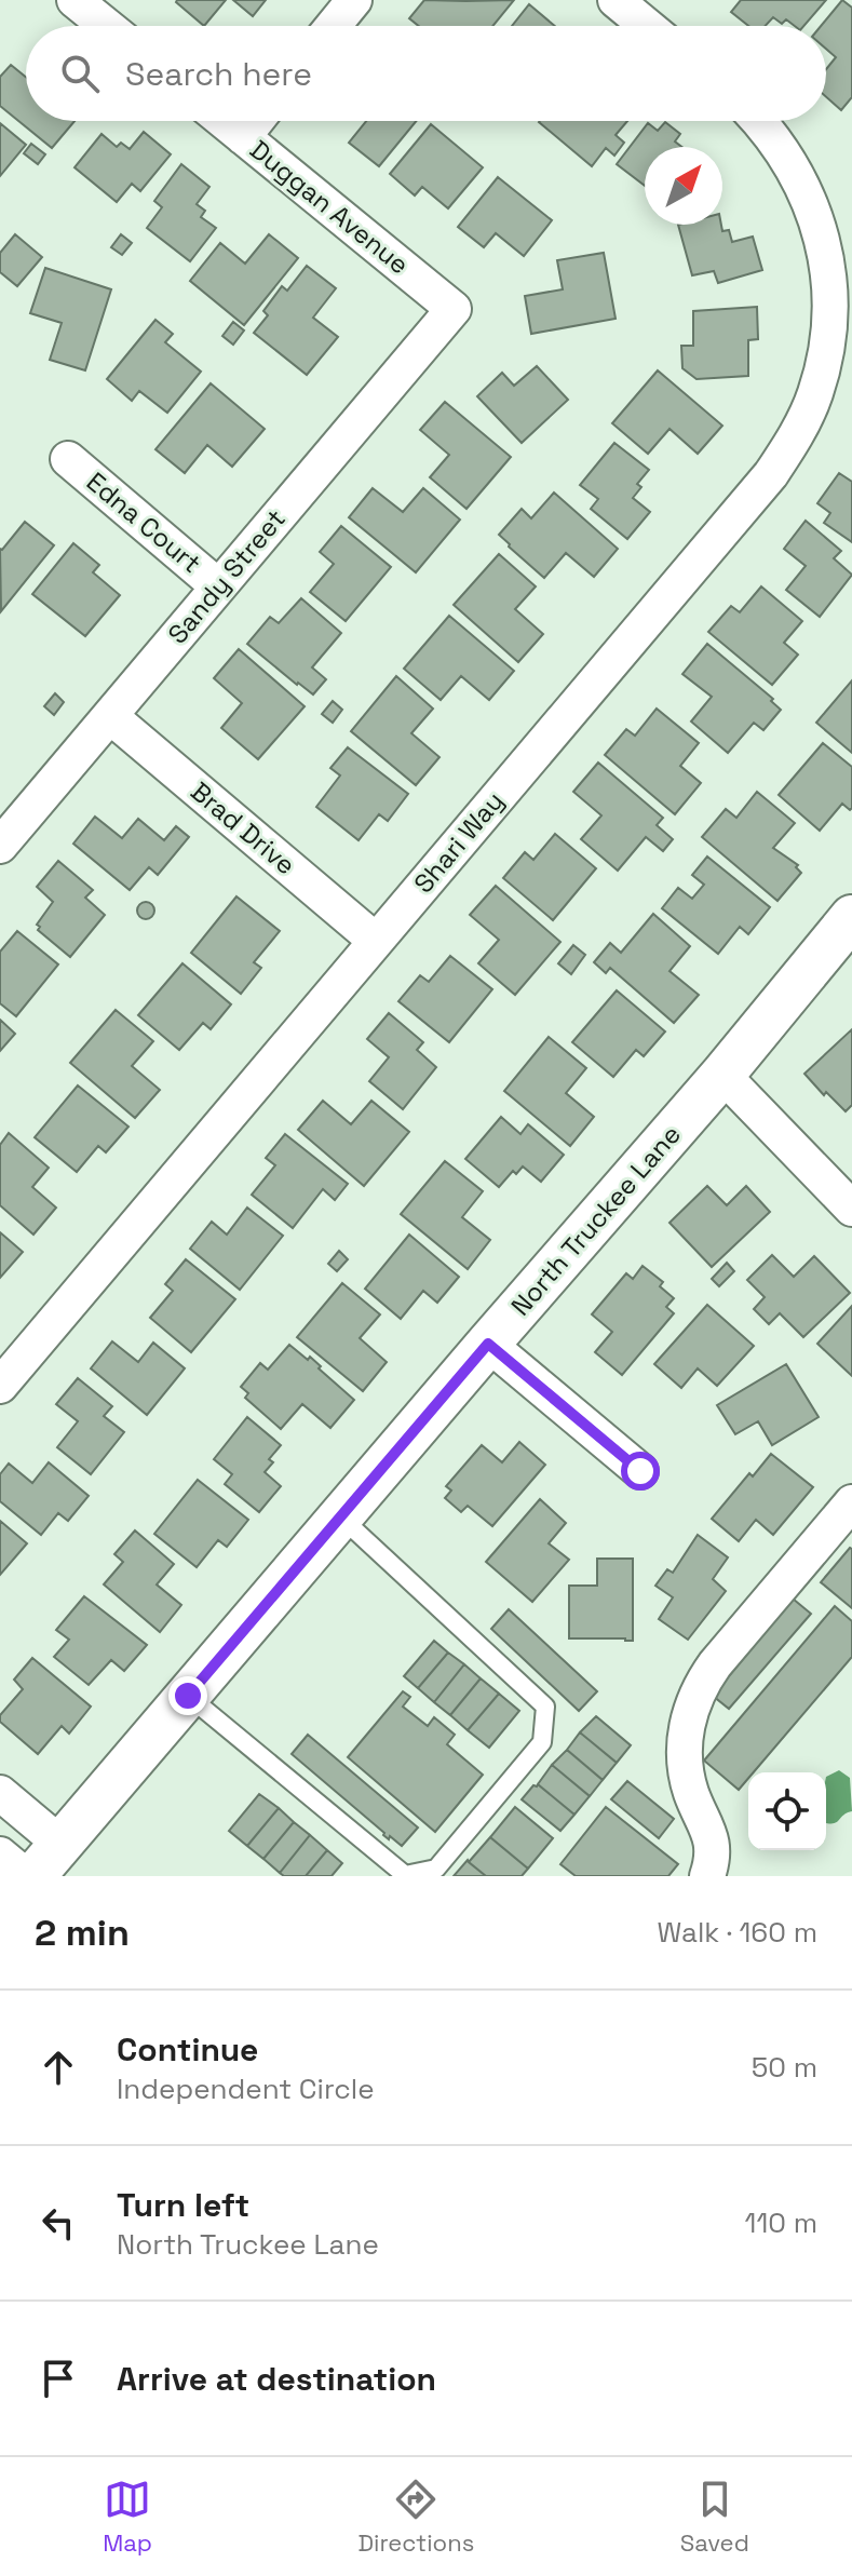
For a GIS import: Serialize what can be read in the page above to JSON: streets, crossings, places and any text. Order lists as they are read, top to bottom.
{
  "streets": {
    "street": [
      "Duggan Avenue",
      "Edna Court",
      "Sandy Street",
      "Brad Drive",
      "Shari Way",
      "North Truckee Lane"
    ]
  },
  "crossings": [
    ["Duggan Avenue", "Sandy Street"],
    ["Edna Court", "Sandy Street"],
    ["Sandy Street", "Brad Drive"],
    ["Brad Drive", "Shari Way"]
  ],
  "north": "top right",
  "page": {
    "search": "Search here",
    "heading": ["2 min", "Walk · 160 m"],
    "list": [
      ["Continue", "Independent Circle", "50 m"],
      ["Turn left", "North Truckee Lane", "110 m"],
      "Arrive at destination"
    ],
    "nav": ["Map", "Directions", "Saved"]
  }
}
